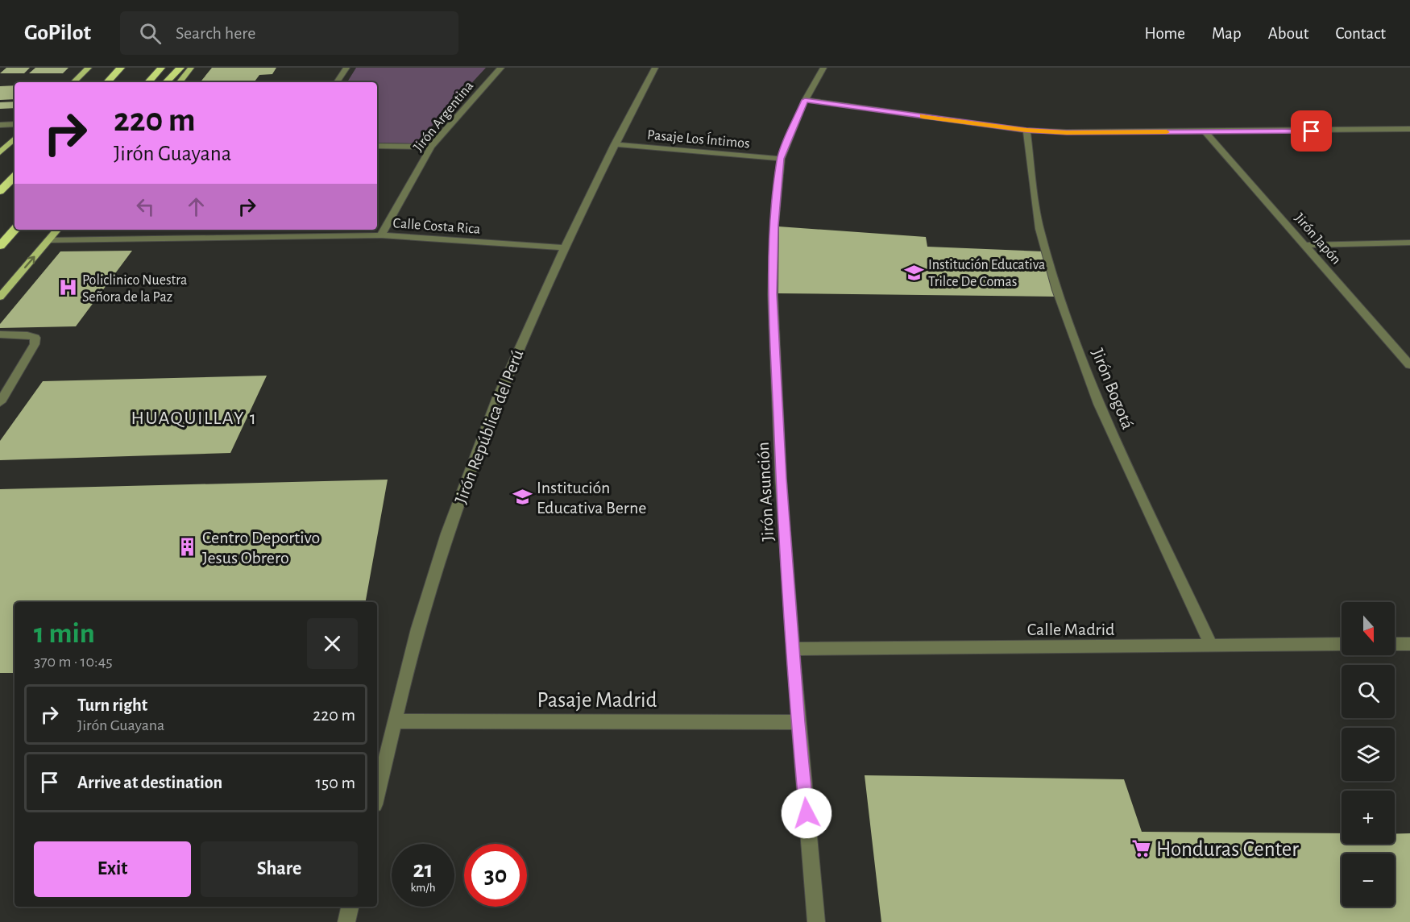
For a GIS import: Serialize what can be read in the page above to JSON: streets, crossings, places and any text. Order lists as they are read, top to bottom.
{
  "streets": {
    "street": [
      "Jirón Argentina",
      "Pasaje Los Íntimos",
      "Calle Costa Rica",
      "Jirón Japón",
      "Jirón Bogotá",
      "Jirón República del Perú",
      "Jirón Asunción",
      "Calle Madrid",
      "Pasaje Madrid"
    ]
  },
  "crossings": [
    ["Jirón Argentina", "Calle Costa Rica"],
    ["Pasaje Los Íntimos", "Jirón República del Perú"],
    ["Pasaje Los Íntimos", "Jirón Asunción"],
    ["Calle Costa Rica", "Jirón República del Perú"],
    ["Jirón Bogotá", "Calle Madrid"],
    ["Jirón República del Perú", "Pasaje Madrid"],
    ["Jirón Asunción", "Calle Madrid"],
    ["Jirón Asunción", "Pasaje Madrid"]
  ],
  "districts": ["HUAQUILLAY 1"],
  "places": {
    "school or university": ["Institución Educativa Trilce De Comas", "Institución Educativa Berne"],
    "hospital": ["Policlinico Nuestra Señora de la Paz"],
    "building": ["Centro Deportivo Jesus Obrero"],
    "supermarket": ["Honduras Center"]
  },
  "north": "bottom",
  "page": {
    "header": "GoPilot",
    "search": "Search here",
    "nav": [
      "Home",
      "Map",
      "About",
      "Contact"
    ],
    "turn": ["220 m", "Jirón Guayana"],
    "map_buttons": ["+", "−"],
    "heading": ["1 min", "370 m · 10:45"],
    "list": [
      {
        "name": "Turn right",
        "note": "Jirón Guayana",
        "value": "220 m"
      },
      {
        "name": "Arrive at destination",
        "value": "150 m"
      }
    ],
    "buttons": ["Exit", "Share"],
    "speed": "21 km/h",
    "limit": "30"
  }
}
